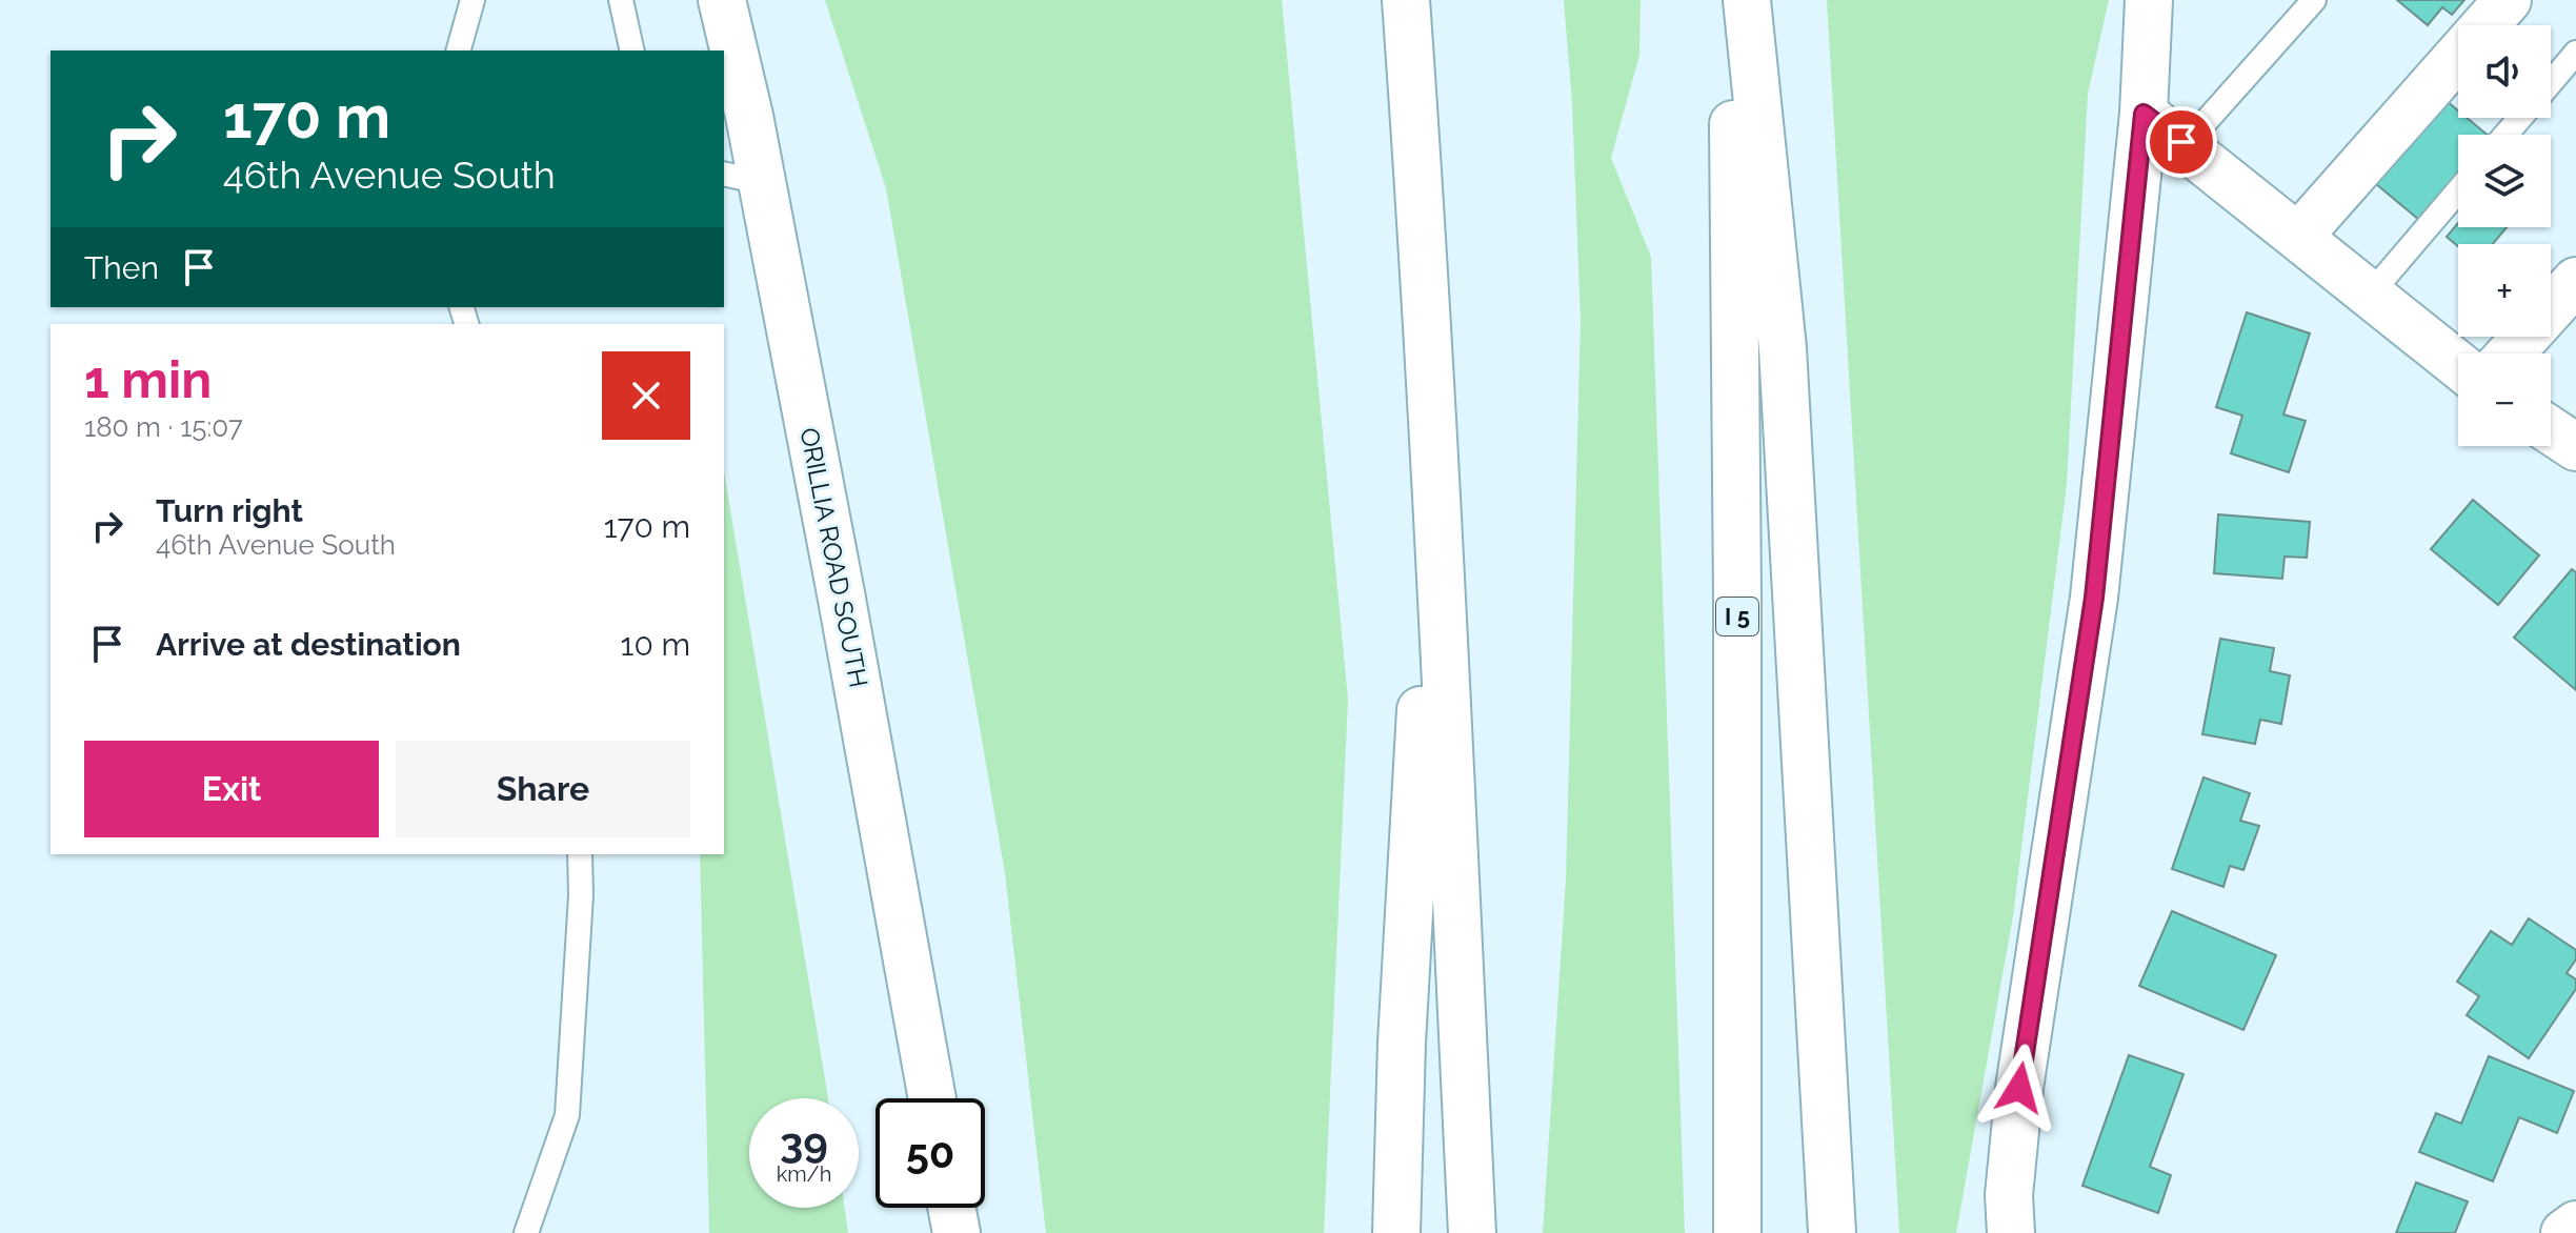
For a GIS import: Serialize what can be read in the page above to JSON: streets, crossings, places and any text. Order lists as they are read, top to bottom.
{
  "streets": {
    "main road": ["ORILLIA ROAD SOUTH", "I 5"]
  },
  "page": {
    "map_buttons": ["+", "−"],
    "turn": ["170 m", "46th Avenue South"],
    "then": "Then",
    "heading": ["1 min", "180 m · 15:07"],
    "list": [
      {
        "name": "Turn right",
        "note": "46th Avenue South",
        "value": "170 m"
      },
      {
        "name": "Arrive at destination",
        "value": "10 m"
      }
    ],
    "buttons": ["Exit", "Share"],
    "speed": "39 km/h",
    "limit": "50"
  }
}
